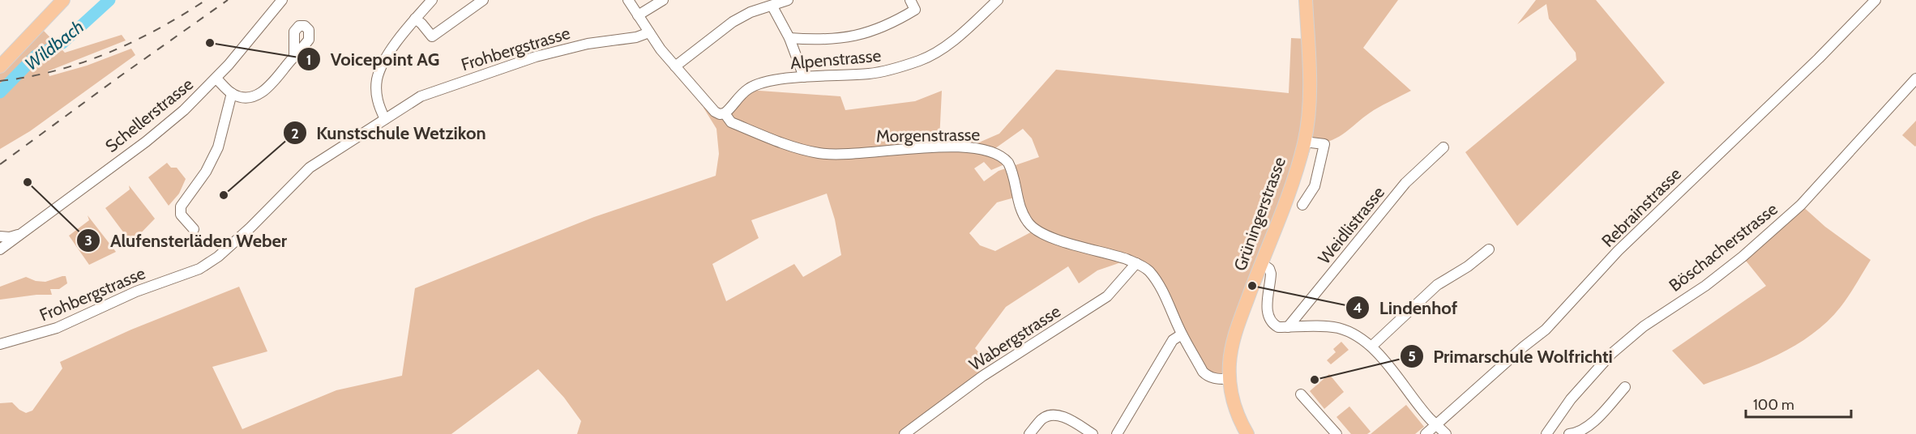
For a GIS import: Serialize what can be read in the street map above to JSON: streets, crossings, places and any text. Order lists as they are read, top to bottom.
{
  "streets": {
    "main road": ["Grüningerstrasse"],
    "street": [
      "Frohbergstrasse",
      "Alpenstrasse",
      "Schellerstrasse",
      "Morgenstrasse",
      "Rebrainstrasse",
      "Weidlistrasse",
      "Böschacherstrasse",
      "Wabergstrasse"
    ]
  },
  "crossings": [
    ["Frohbergstrasse", "Morgenstrasse"],
    ["Alpenstrasse", "Morgenstrasse"],
    ["Morgenstrasse", "Grüningerstrasse"],
    ["Morgenstrasse", "Wabergstrasse"]
  ],
  "water": ["Wildbach"],
  "places": [
    "Voicepoint AG",
    "Alufensterläden Weber",
    "Kunstschule Wetzikon",
    "Lindenhof",
    "Primarschule Wolfrichti"
  ],
  "scale_bar": "100 m"
}
